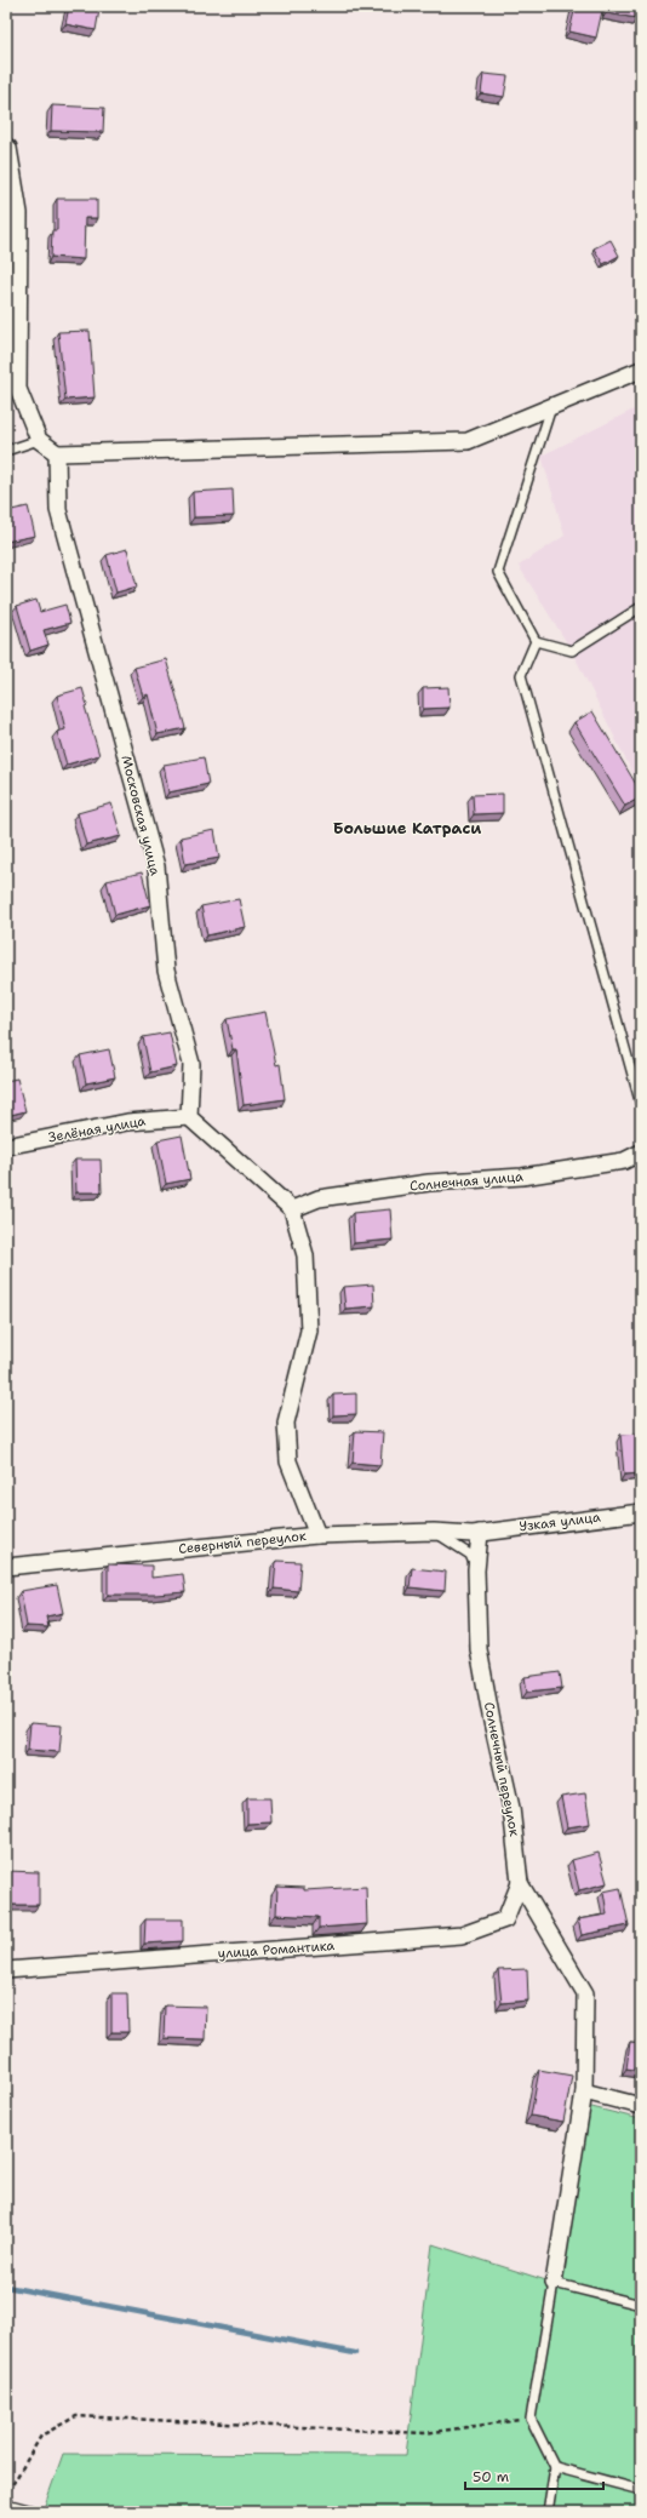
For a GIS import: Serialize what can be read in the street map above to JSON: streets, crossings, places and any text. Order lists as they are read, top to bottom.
{
  "streets": {
    "street": [
      "Московская улица",
      "Зелёная улица",
      "Солнечная улица",
      "Узкая улица",
      "Северный переулок",
      "Солнечный переулок",
      "улица Романтика"
    ]
  },
  "crossings": [
    ["Московская улица", "Зелёная улица"],
    ["Узкая улица", "Северный переулок"],
    ["Узкая улица", "Солнечный переулок"],
    ["Северный переулок", "Солнечный переулок"],
    ["Солнечный переулок", "улица Романтика"]
  ],
  "districts": ["Большие Катраси"],
  "scale_bar": "50 m"
}
